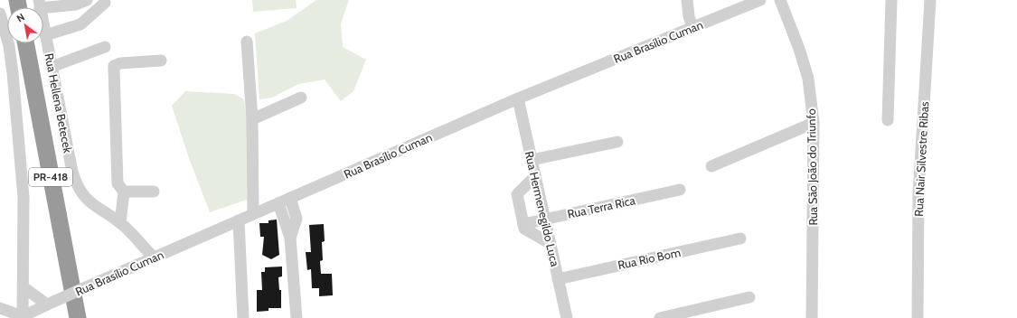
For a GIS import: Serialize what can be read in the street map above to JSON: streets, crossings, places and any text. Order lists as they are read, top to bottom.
{
  "streets": {
    "highway": ["PR-418"],
    "street": [
      "Rua Brasílio Cuman",
      "Rua Hellena Betecek",
      "Rua Nair Silvestre Ribas",
      "Rua São João do Triunfo",
      "Rua Terra Rica",
      "Rua Hermenegildo Luca",
      "Rua Rio Bom"
    ]
  },
  "crossings": [
    ["Rua Brasílio Cuman", "Rua Hellena Betecek"],
    ["Rua Brasílio Cuman", "Rua Hermenegildo Luca"],
    ["Rua Terra Rica", "Rua Hermenegildo Luca"],
    ["Rua Hermenegildo Luca", "Rua Rio Bom"]
  ],
  "north": "top left"
}
